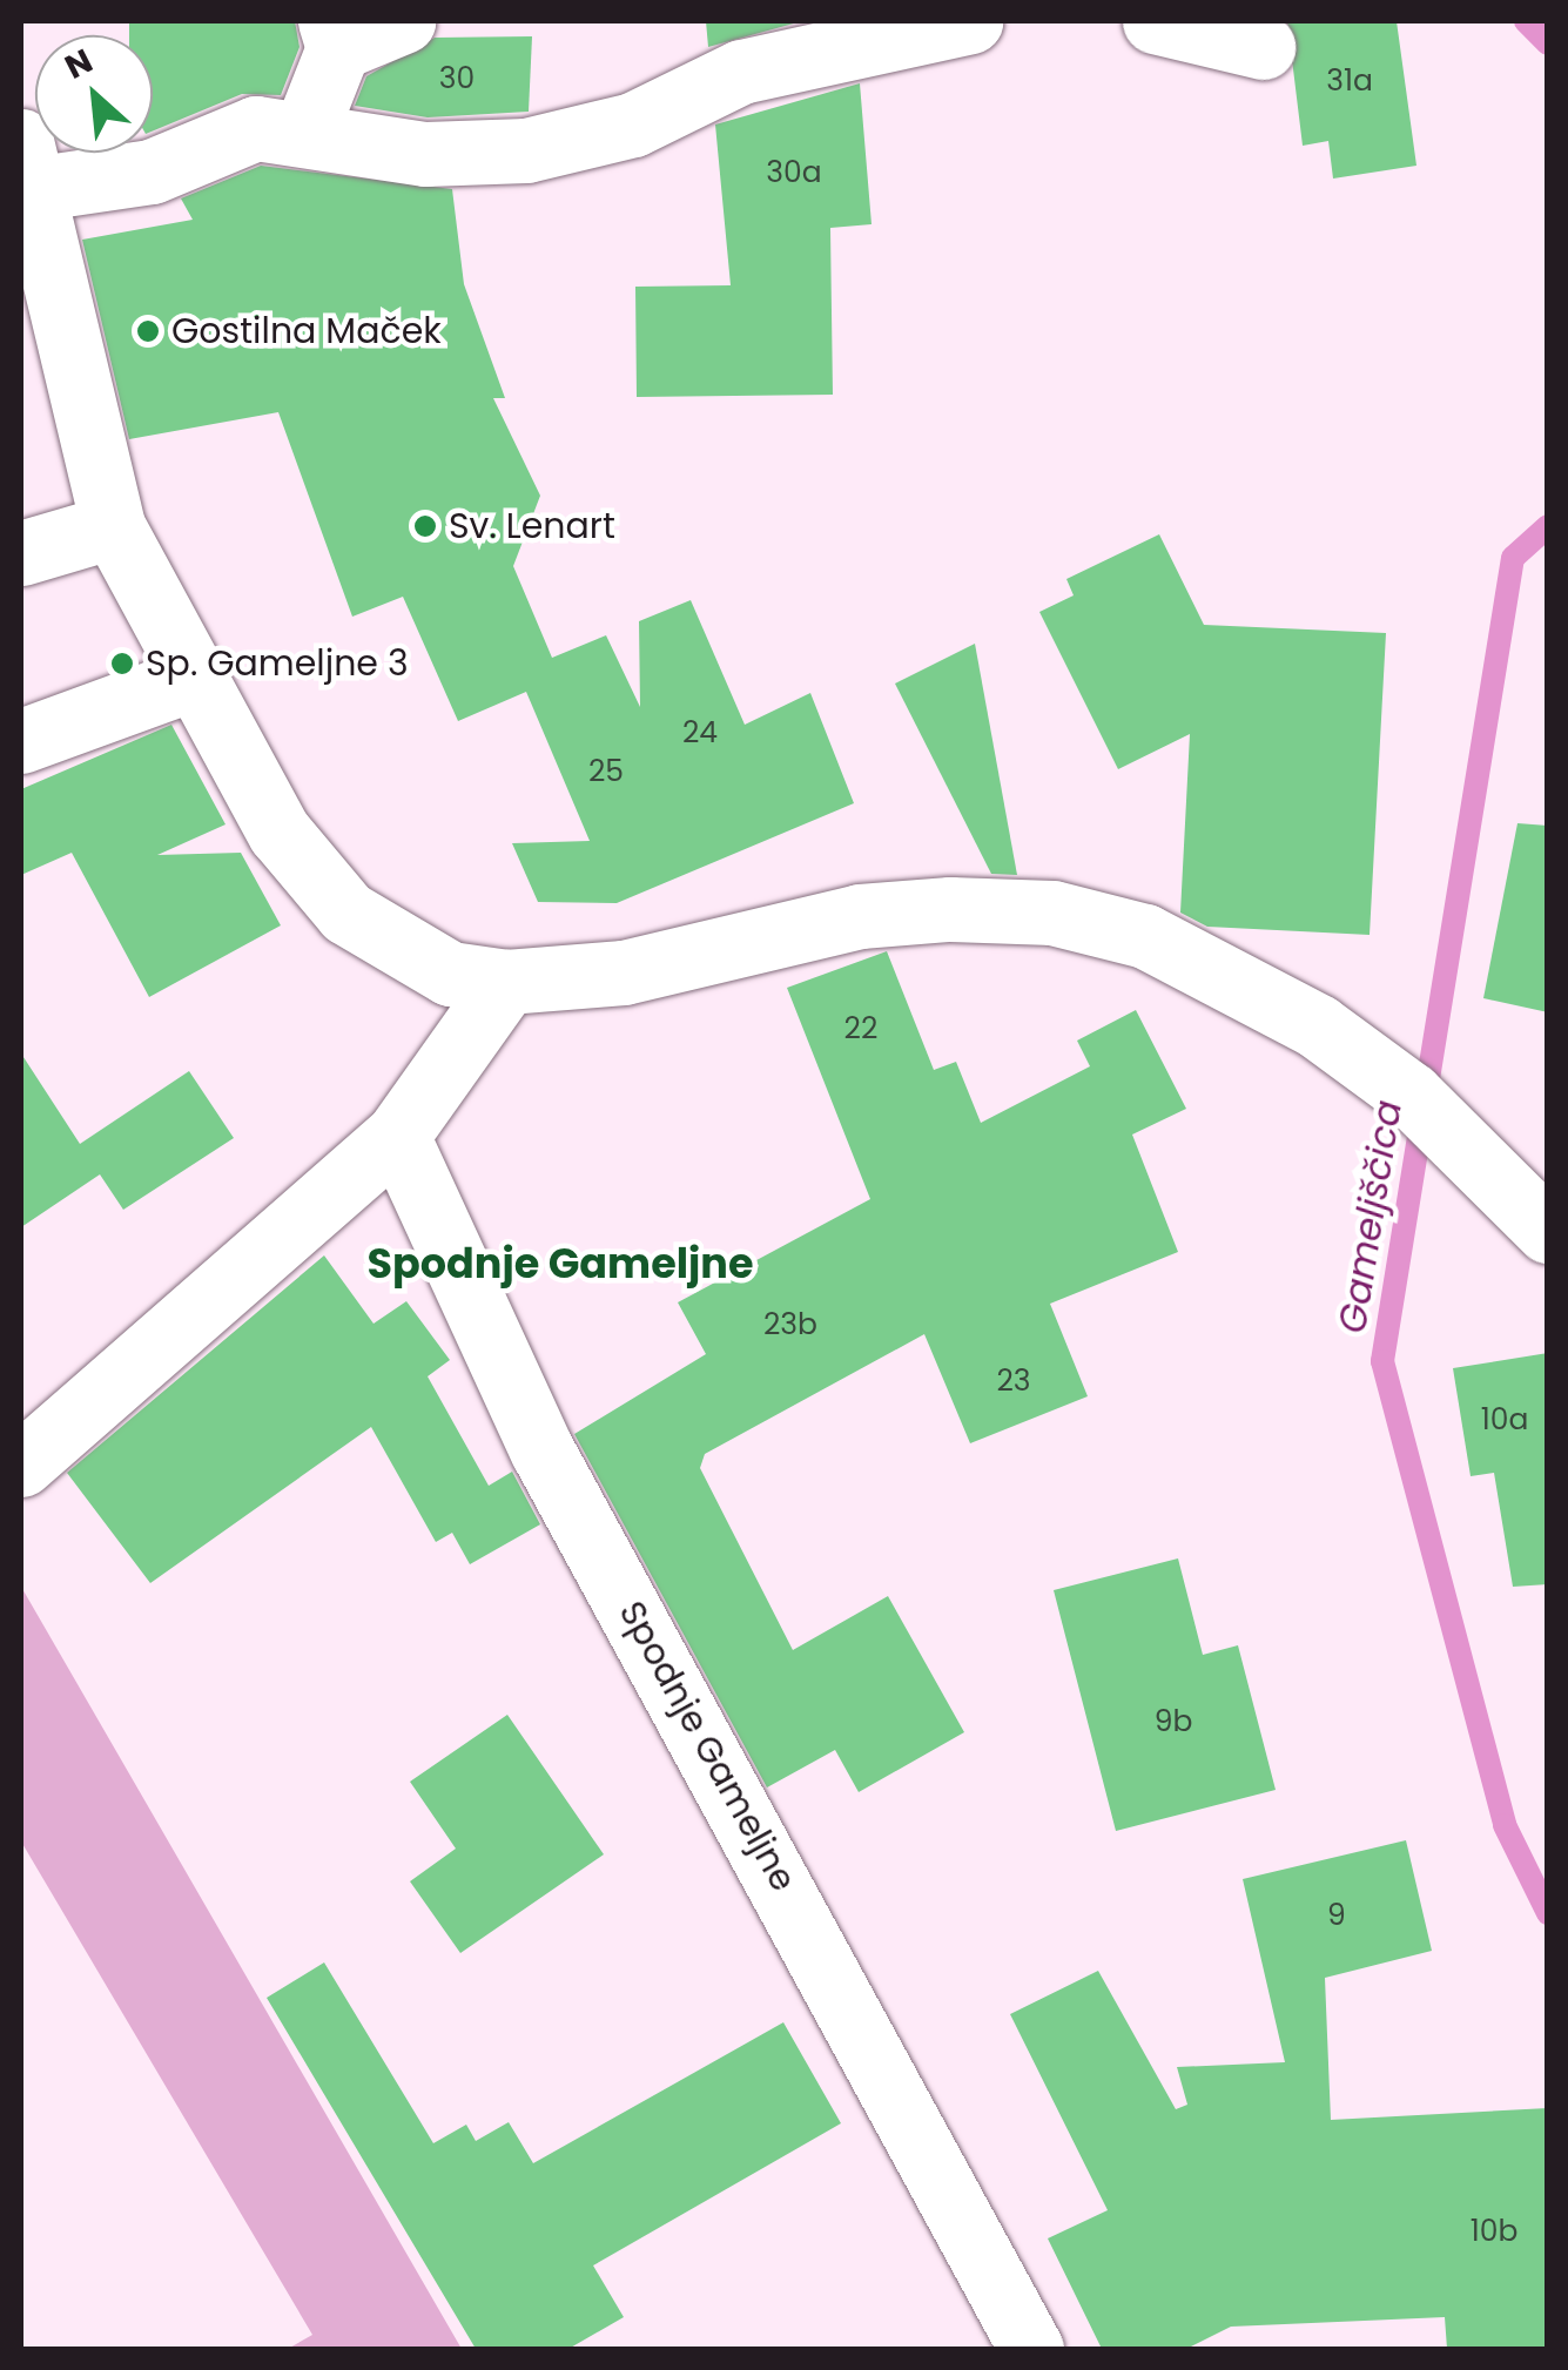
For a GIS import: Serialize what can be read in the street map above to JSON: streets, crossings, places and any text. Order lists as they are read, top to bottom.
{
  "streets": {
    "street": ["Spodnje Gameljne"]
  },
  "districts": ["Spodnje Gameljne"],
  "water": ["Gameljščica"],
  "places": ["Gostilna Maček", "Sv. Lenart", "Sp. Gameljne 3"],
  "house_numbers": [
    "30",
    "31a",
    "30a",
    "24",
    "25",
    "22",
    "23b",
    "23",
    "10a",
    "9b",
    "9",
    "10b"
  ],
  "north": "top left"
}
